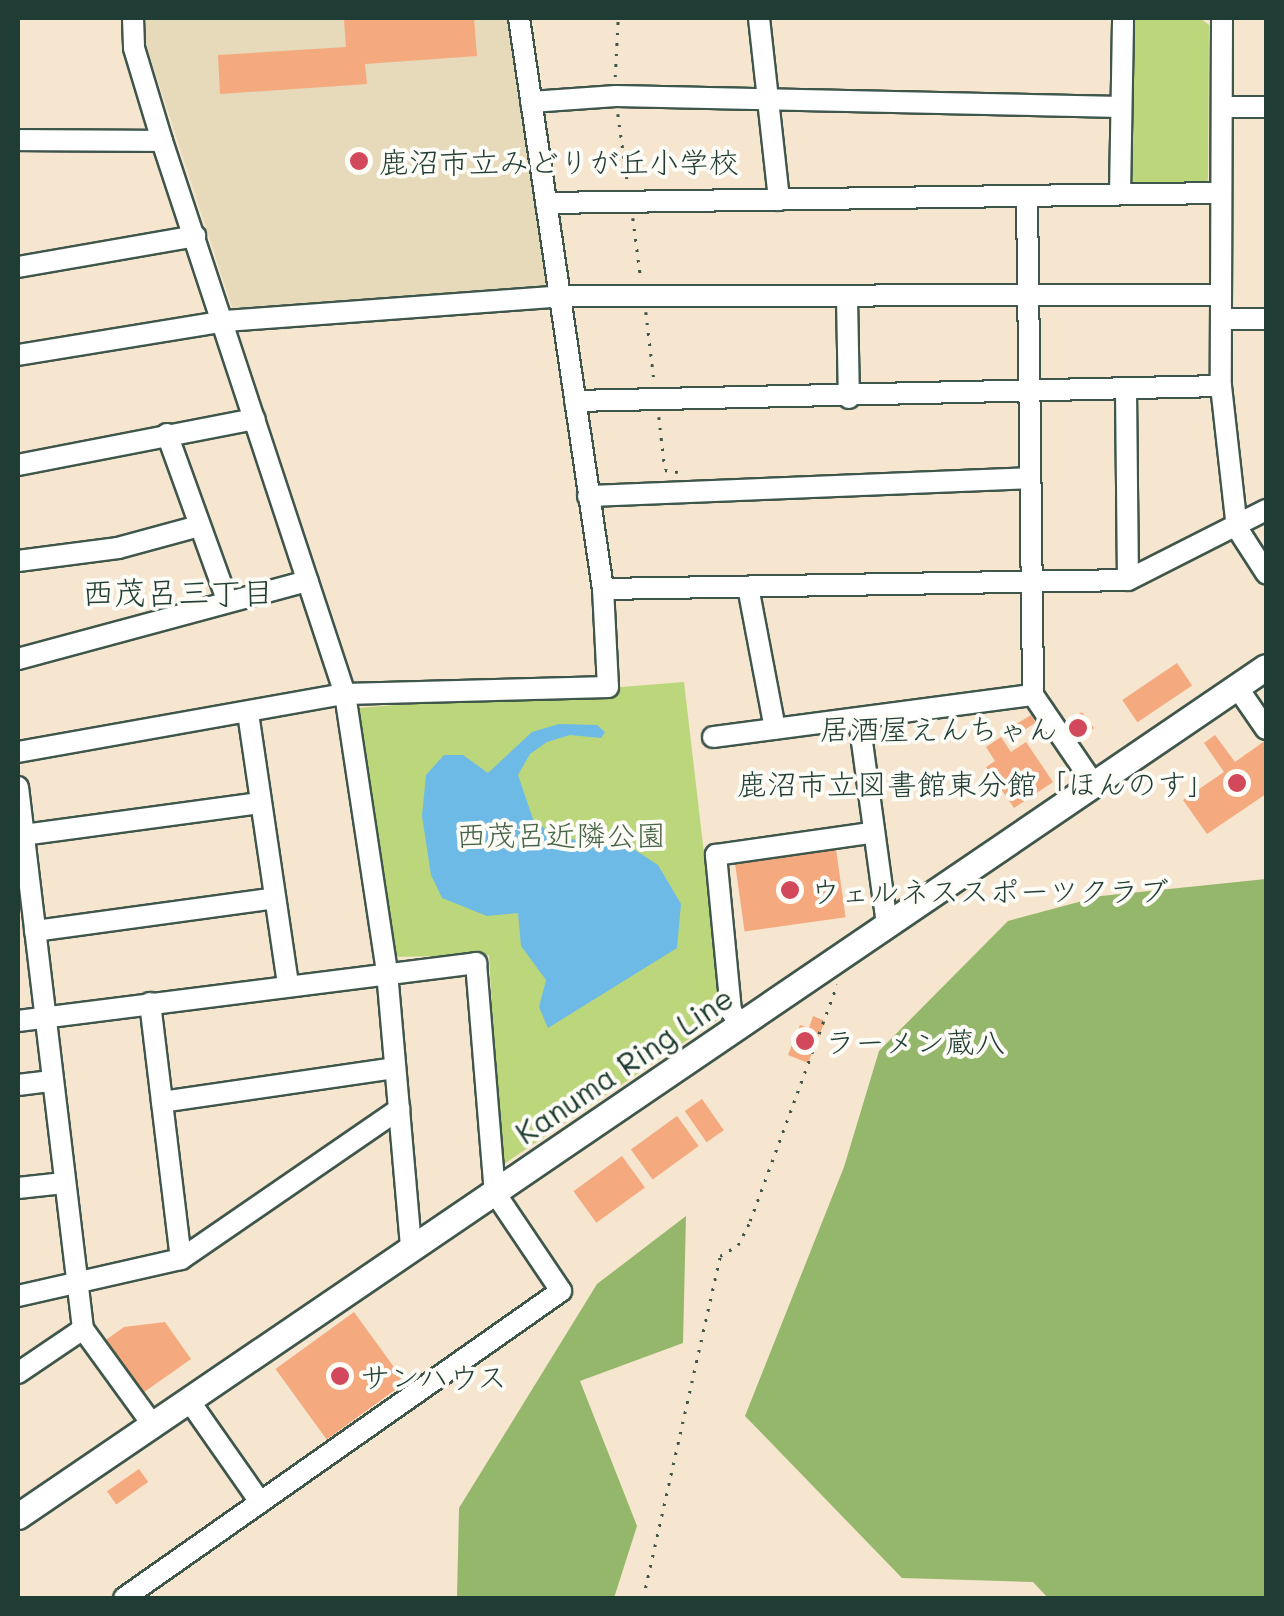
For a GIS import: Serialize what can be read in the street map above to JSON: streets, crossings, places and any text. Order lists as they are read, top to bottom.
{
  "streets": {
    "main road": ["Kanuma Ring Line"]
  },
  "districts": ["西茂呂三丁目"],
  "parks": ["西茂呂近隣公園"],
  "places": [
    "鹿沼市立みどりが丘小学校",
    "居酒屋えんちゃん",
    "鹿沼市立図書館東分館「ほんのす」",
    "ウェルネススポーツクラブ",
    "ラーメン蔵八",
    "サンハウス"
  ]
}
